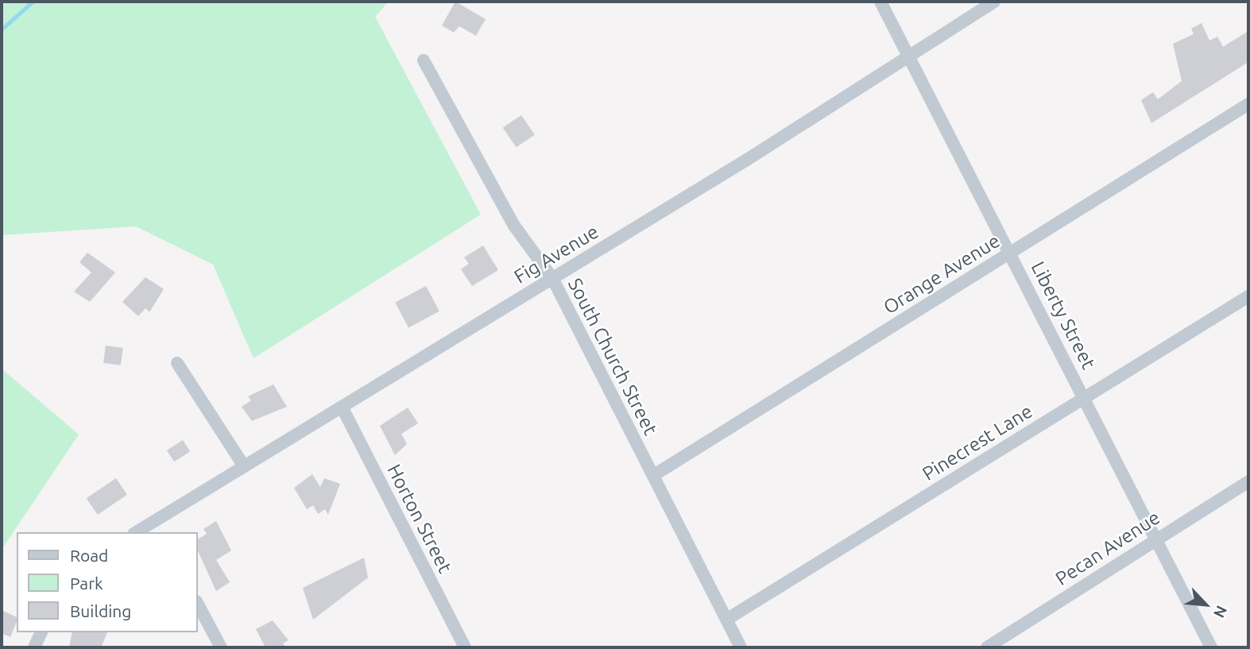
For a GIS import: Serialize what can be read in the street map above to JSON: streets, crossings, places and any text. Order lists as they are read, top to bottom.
{
  "streets": {
    "street": [
      "Fig Avenue",
      "Orange Avenue",
      "Liberty Street",
      "South Church Street",
      "Pinecrest Lane",
      "Horton Street",
      "Pecan Avenue"
    ]
  },
  "crossings": [
    ["Fig Avenue", "Liberty Street"],
    ["Fig Avenue", "South Church Street"],
    ["Fig Avenue", "Horton Street"],
    ["Orange Avenue", "Liberty Street"],
    ["Orange Avenue", "South Church Street"],
    ["Liberty Street", "Pinecrest Lane"],
    ["Liberty Street", "Pecan Avenue"],
    ["South Church Street", "Pinecrest Lane"]
  ],
  "legend": ["Road", "Park", "Building"],
  "north": "bottom right"
}
